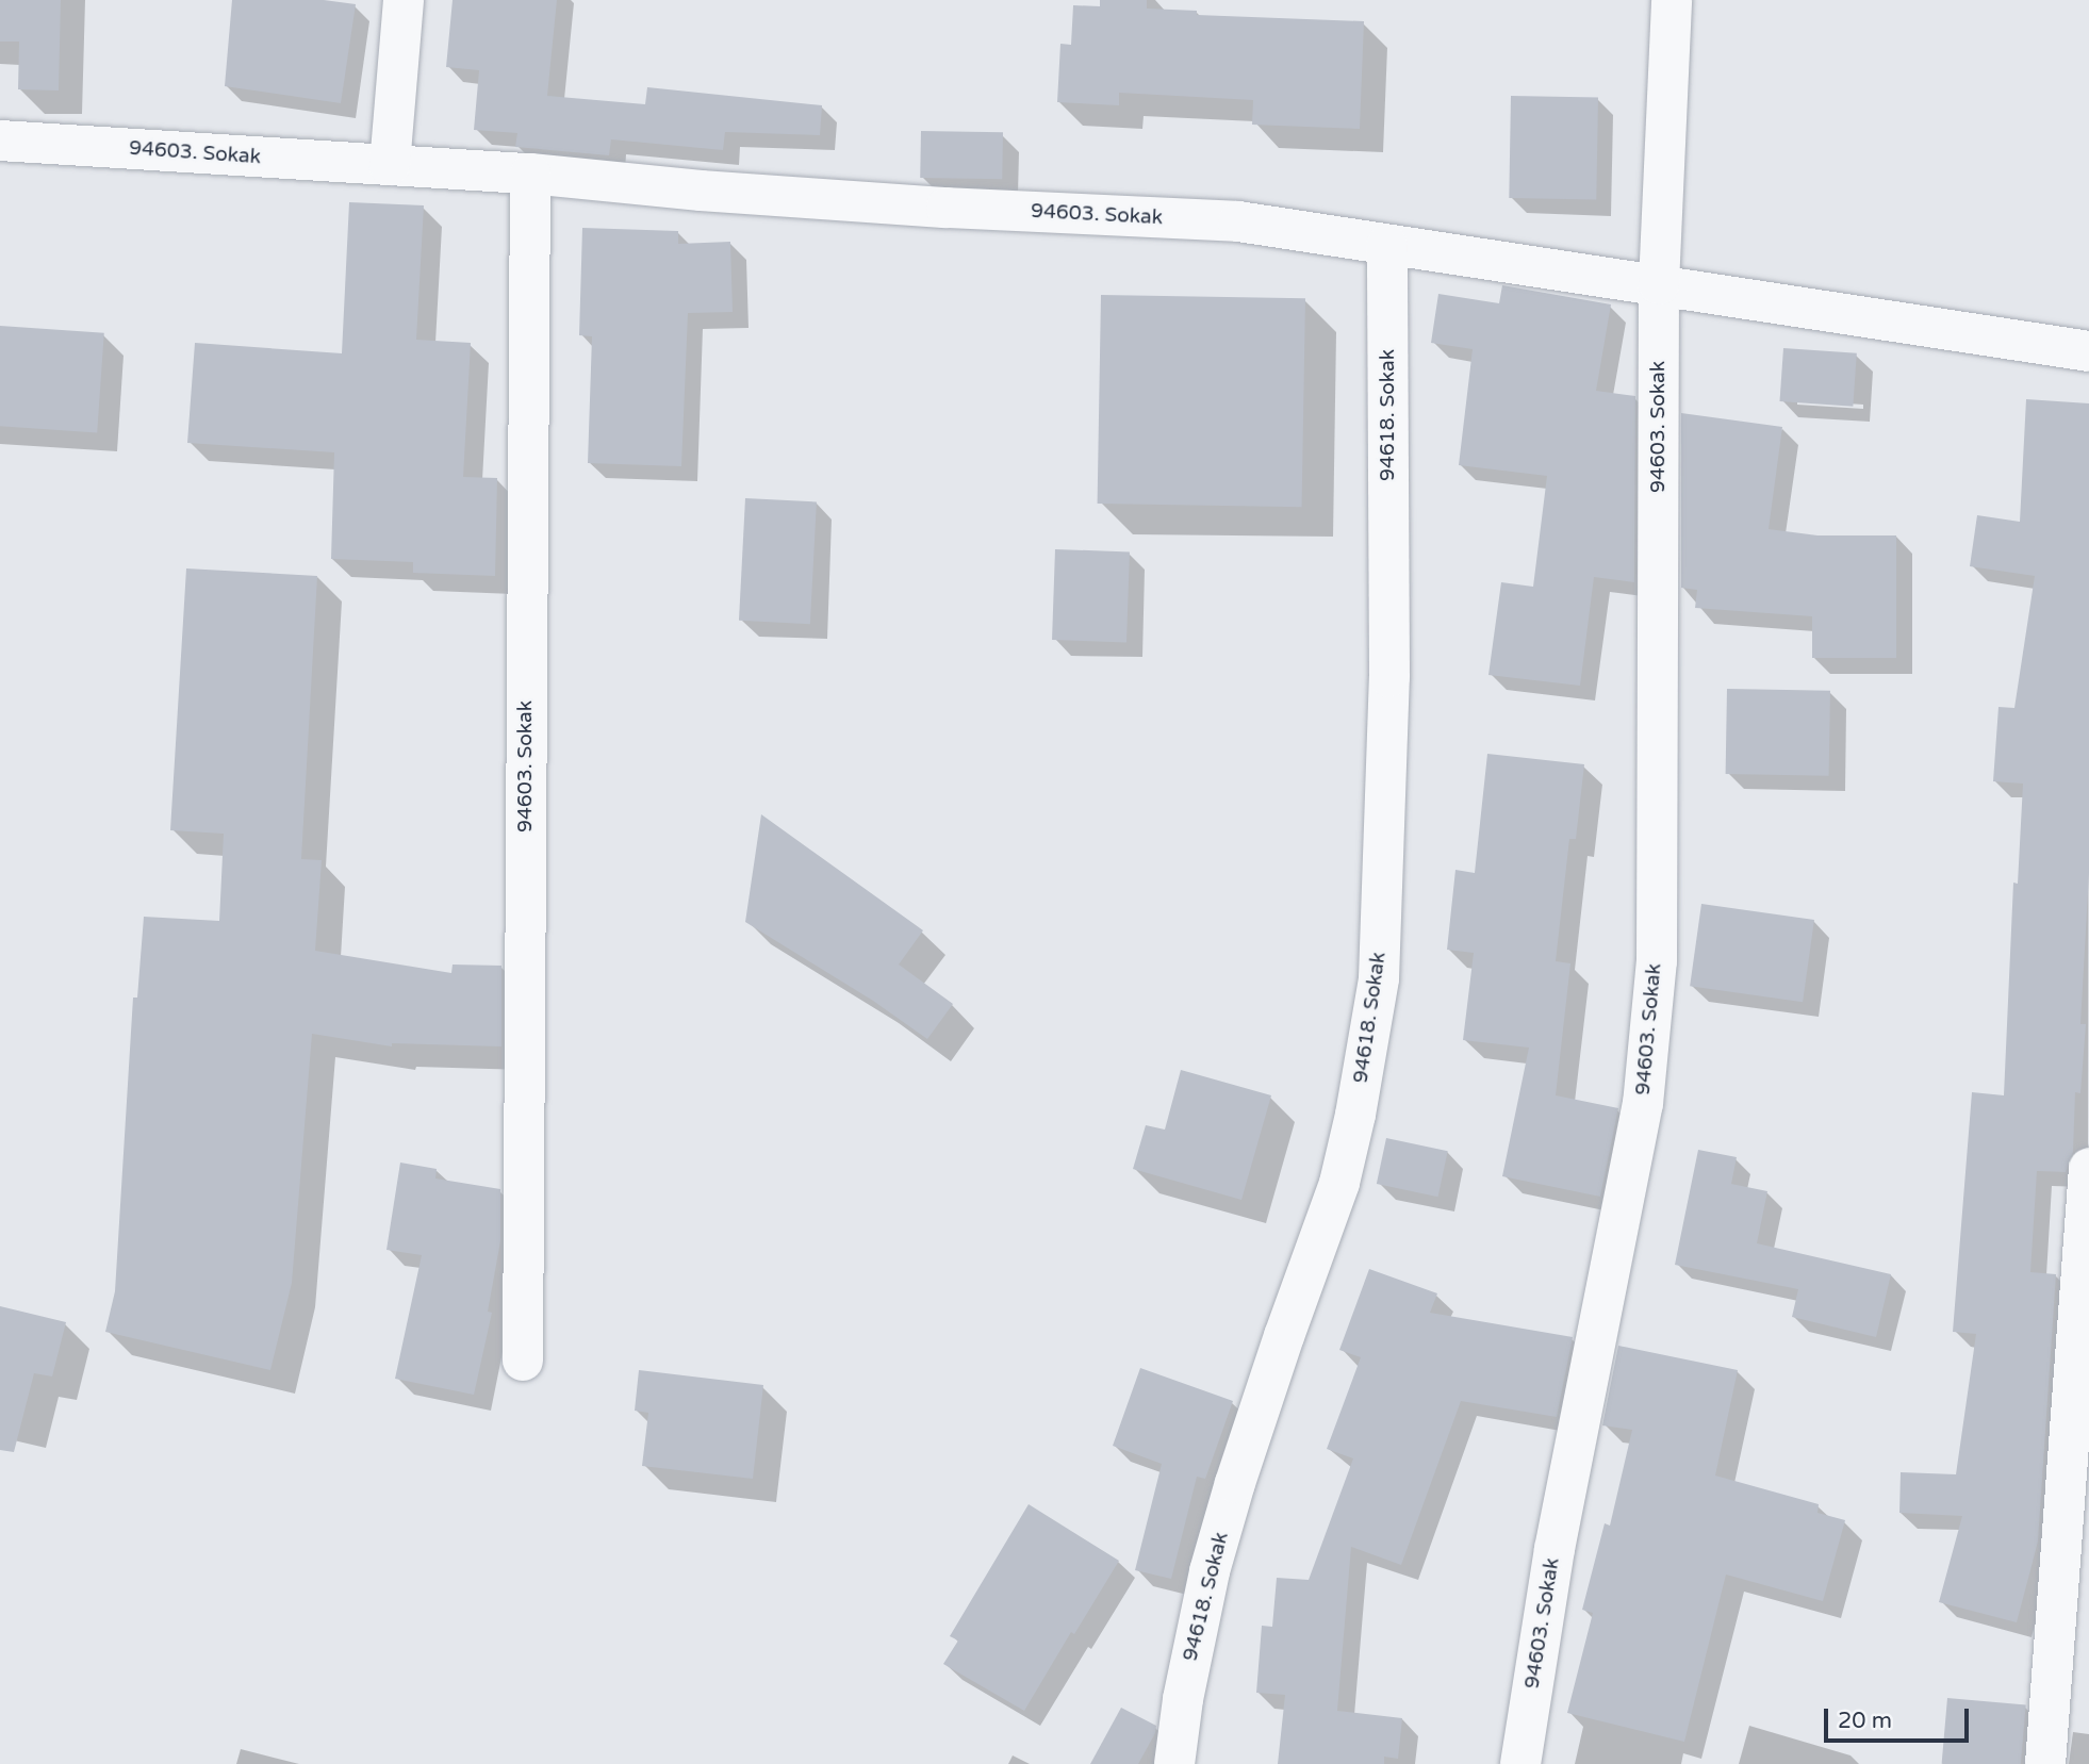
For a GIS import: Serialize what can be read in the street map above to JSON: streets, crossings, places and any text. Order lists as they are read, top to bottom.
{
  "streets": {
    "street": ["94603. Sokak", "94618. Sokak"]
  },
  "crossings": [
    ["94603. Sokak", "94618. Sokak"]
  ],
  "scale_bar": "20 m"
}
